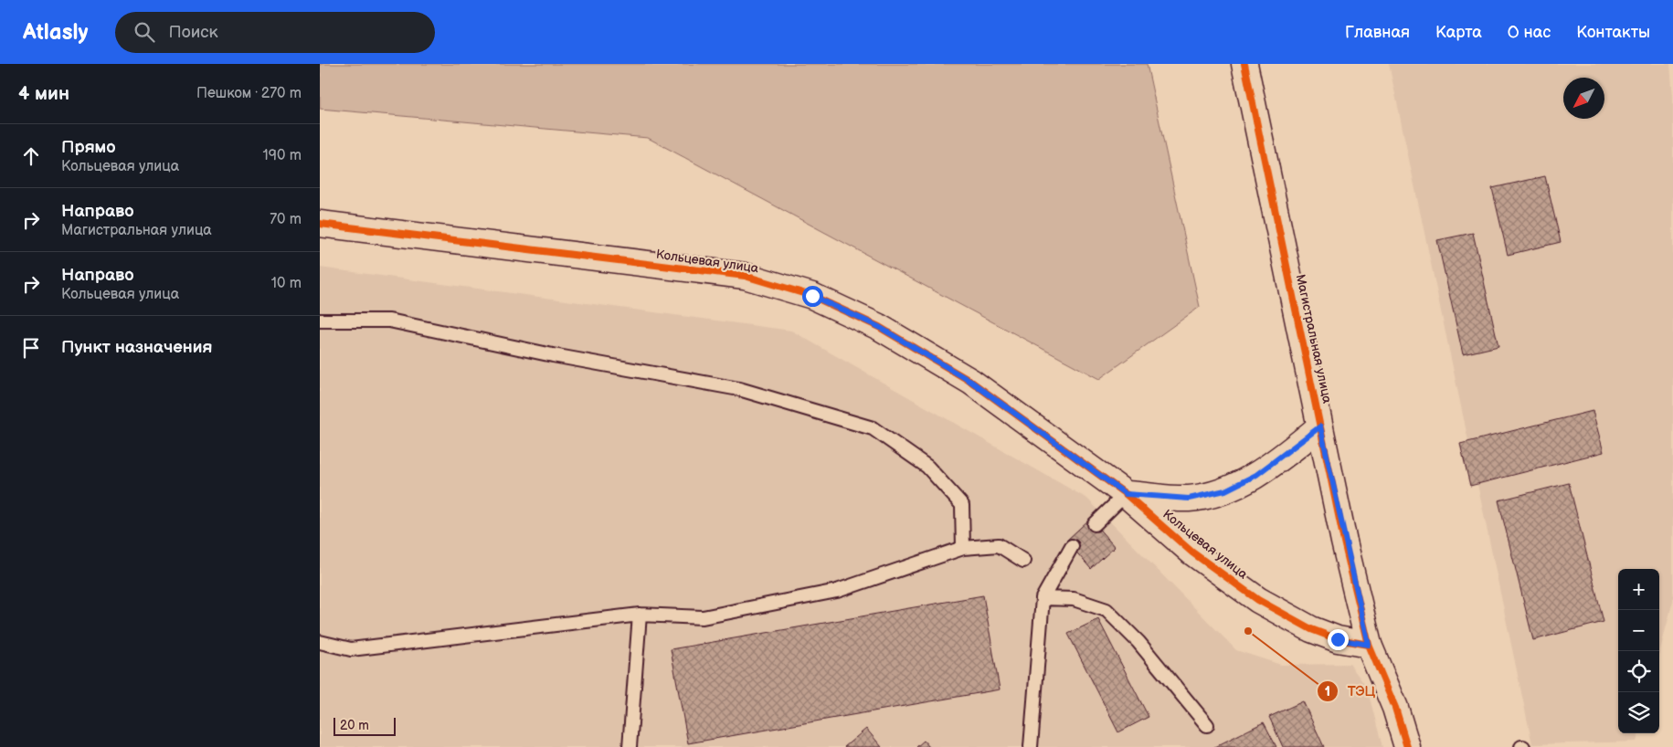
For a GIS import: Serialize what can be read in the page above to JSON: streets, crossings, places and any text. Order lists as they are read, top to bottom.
{
  "streets": {
    "street": ["Кольцевая улица", "Магистральная улица"]
  },
  "crossings": [
    ["Кольцевая улица", "Магистральная улица"]
  ],
  "places": ["ТЭЦ"],
  "scale_bar": "20 m",
  "north": "bottom left",
  "page": {
    "header": "Atlasly",
    "search": "Поиск",
    "nav": [
      "Главная",
      "Карта",
      "О нас",
      "Контакты"
    ],
    "heading": ["4 мин", "Пешком · 270 m"],
    "list": [
      ["Прямо", "Кольцевая улица", "190 m"],
      ["Направо", "Магистральная улица", "70 m"],
      ["Направо", "Кольцевая улица", "10 m"],
      "Пункт назначения"
    ],
    "map_buttons": ["+", "−"],
    "scale": "20 m"
  }
}
